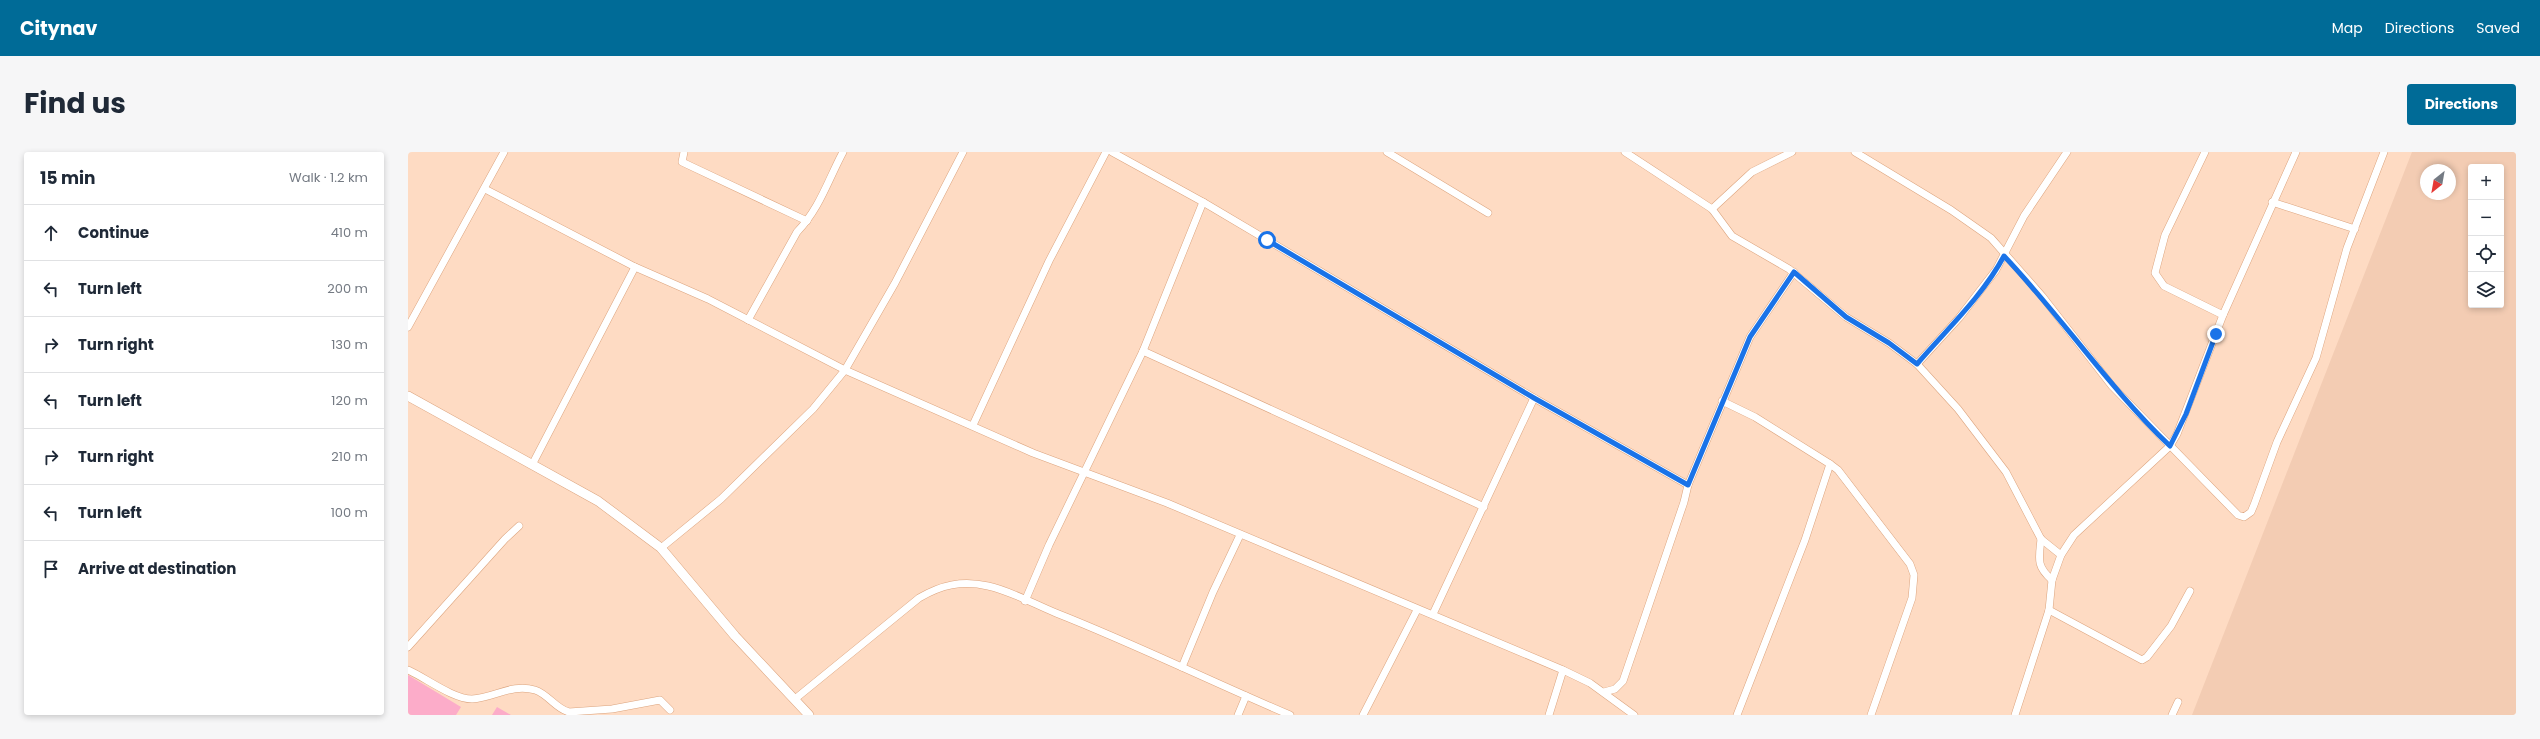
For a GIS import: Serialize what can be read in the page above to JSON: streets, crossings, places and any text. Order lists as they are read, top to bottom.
{
  "north": "bottom left",
  "page": {
    "header": "Citynav",
    "nav": ["Map", "Directions", "Saved"],
    "title": "Find us",
    "buttons": "Directions",
    "heading": ["15 min", "Walk · 1.2 km"],
    "map_buttons": ["+", "−"],
    "list": [
      ["Continue", "410 m"],
      ["Turn left", "200 m"],
      ["Turn right", "130 m"],
      ["Turn left", "120 m"],
      ["Turn right", "210 m"],
      ["Turn left", "100 m"],
      "Arrive at destination"
    ]
  }
}
